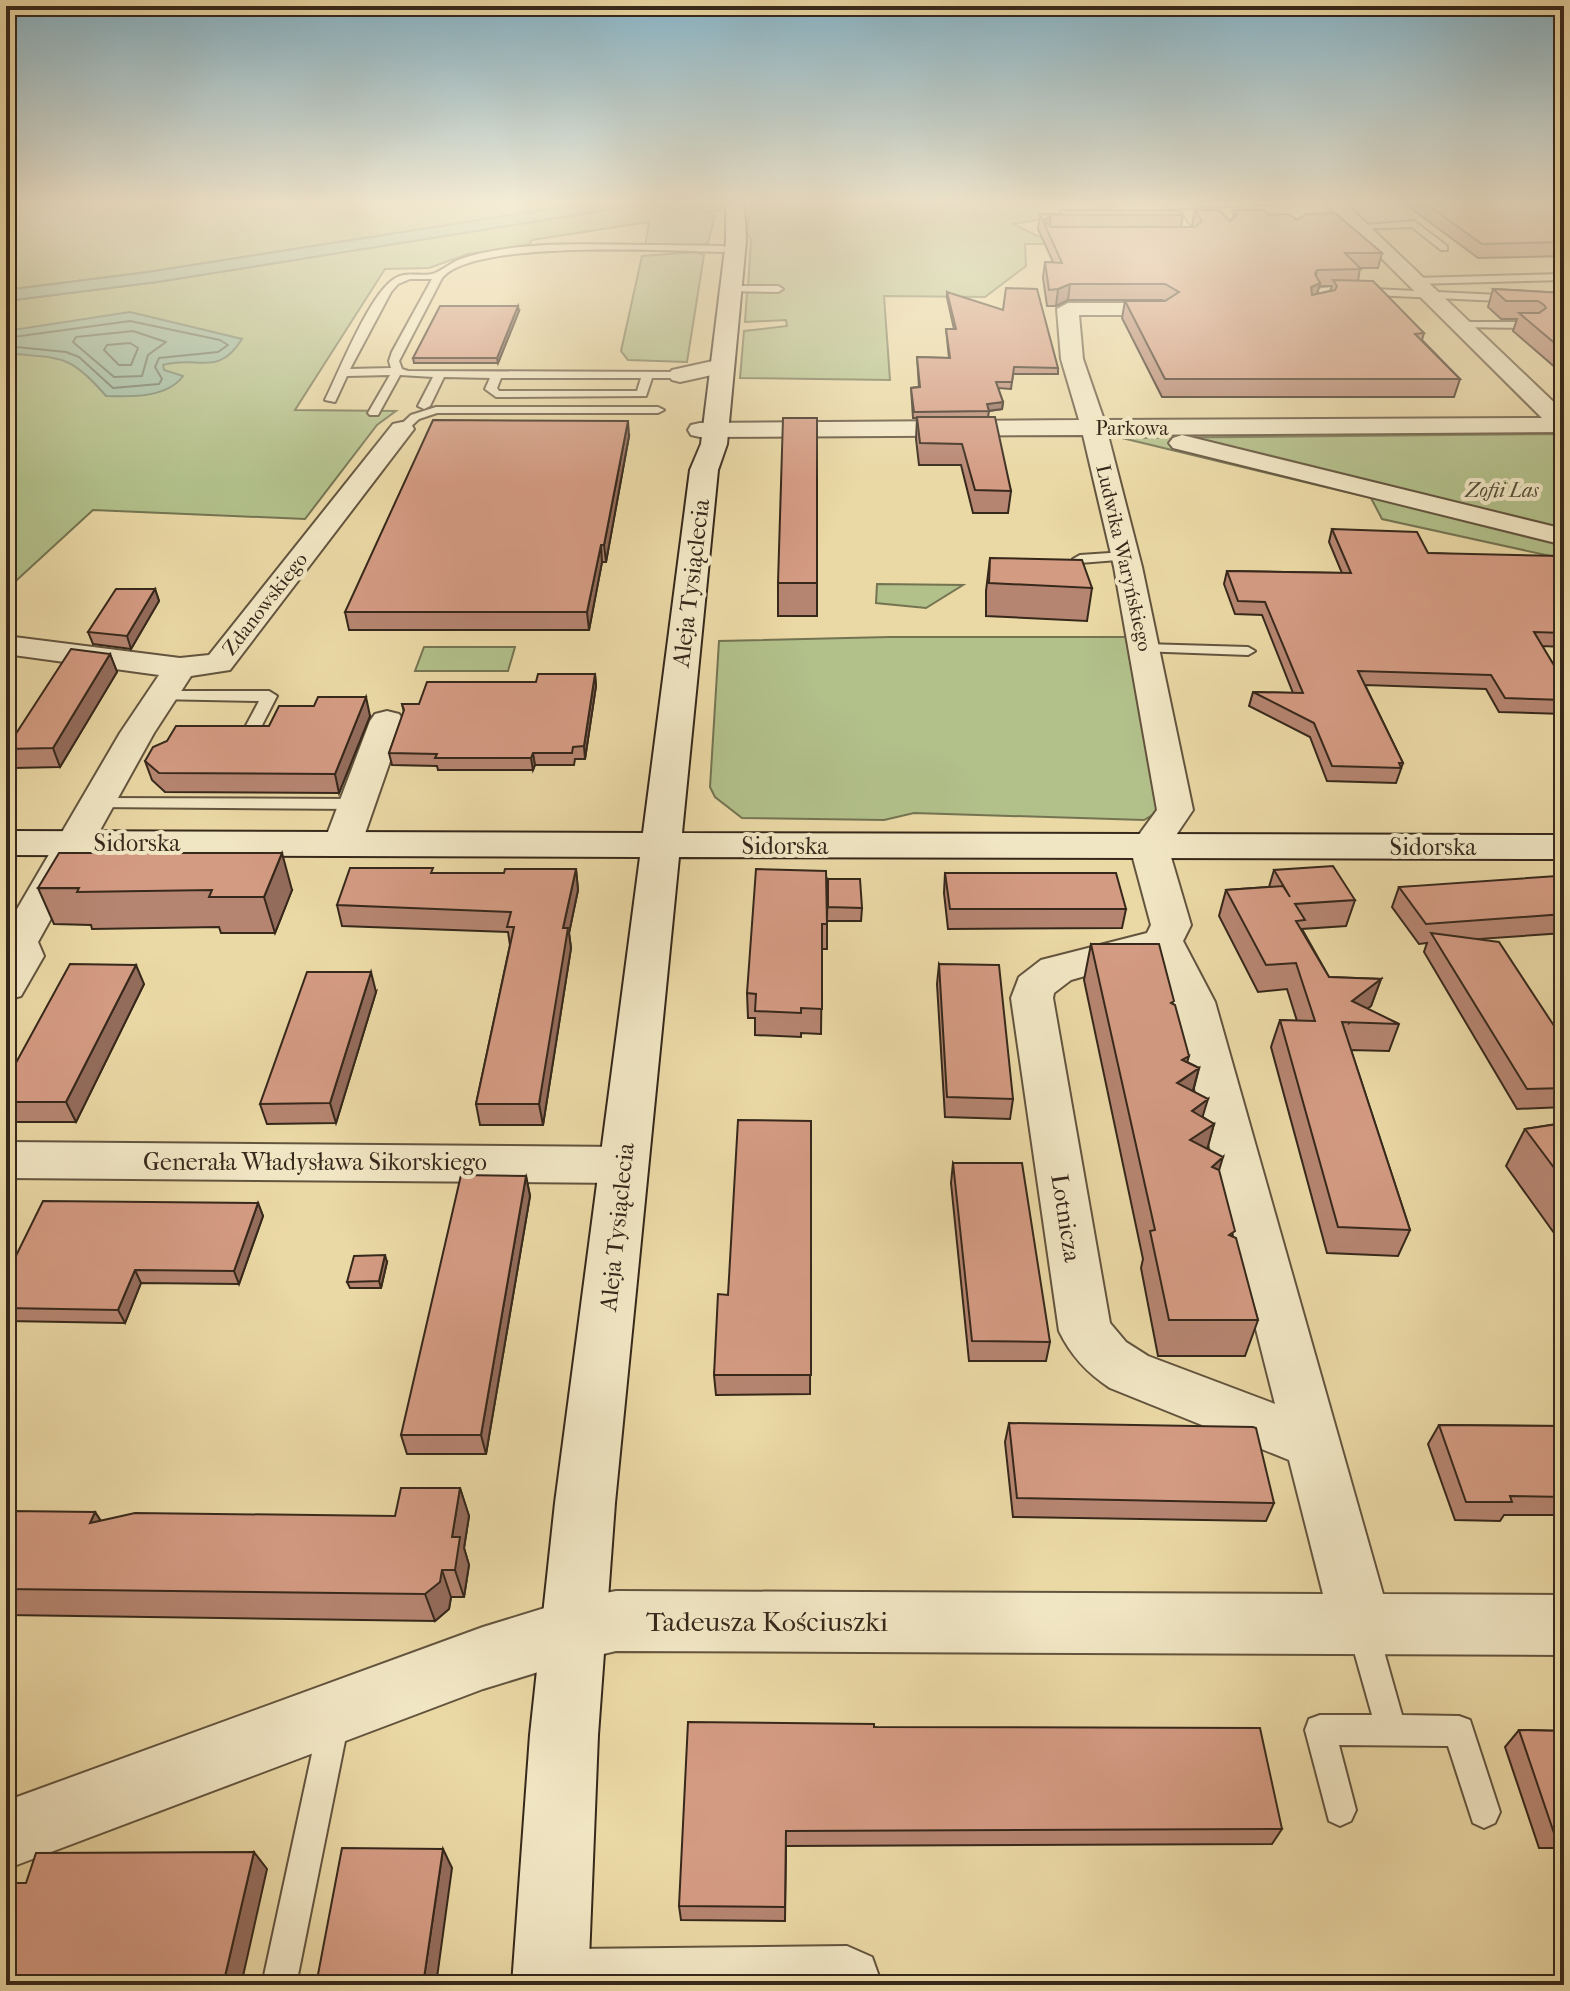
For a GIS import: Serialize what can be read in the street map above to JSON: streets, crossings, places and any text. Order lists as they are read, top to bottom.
{
  "streets": {
    "street": [
      "Parkowa",
      "Ludwika Waryńskiego",
      "Aleja Tysiąclecia",
      "Zdanowskiego",
      "Sidorska",
      "Generała Władysława Sikorskiego",
      "Lotnicza",
      "Tadeusza Kościuszki"
    ]
  },
  "crossings": [
    ["Parkowa", "Ludwika Waryńskiego"],
    ["Parkowa", "Aleja Tysiąclecia"],
    ["Ludwika Waryńskiego", "Sidorska"],
    ["Aleja Tysiąclecia", "Sidorska"],
    ["Aleja Tysiąclecia", "Generała Władysława Sikorskiego"],
    ["Aleja Tysiąclecia", "Tadeusza Kościuszki"]
  ],
  "parks": ["Zofii Las"]
}
